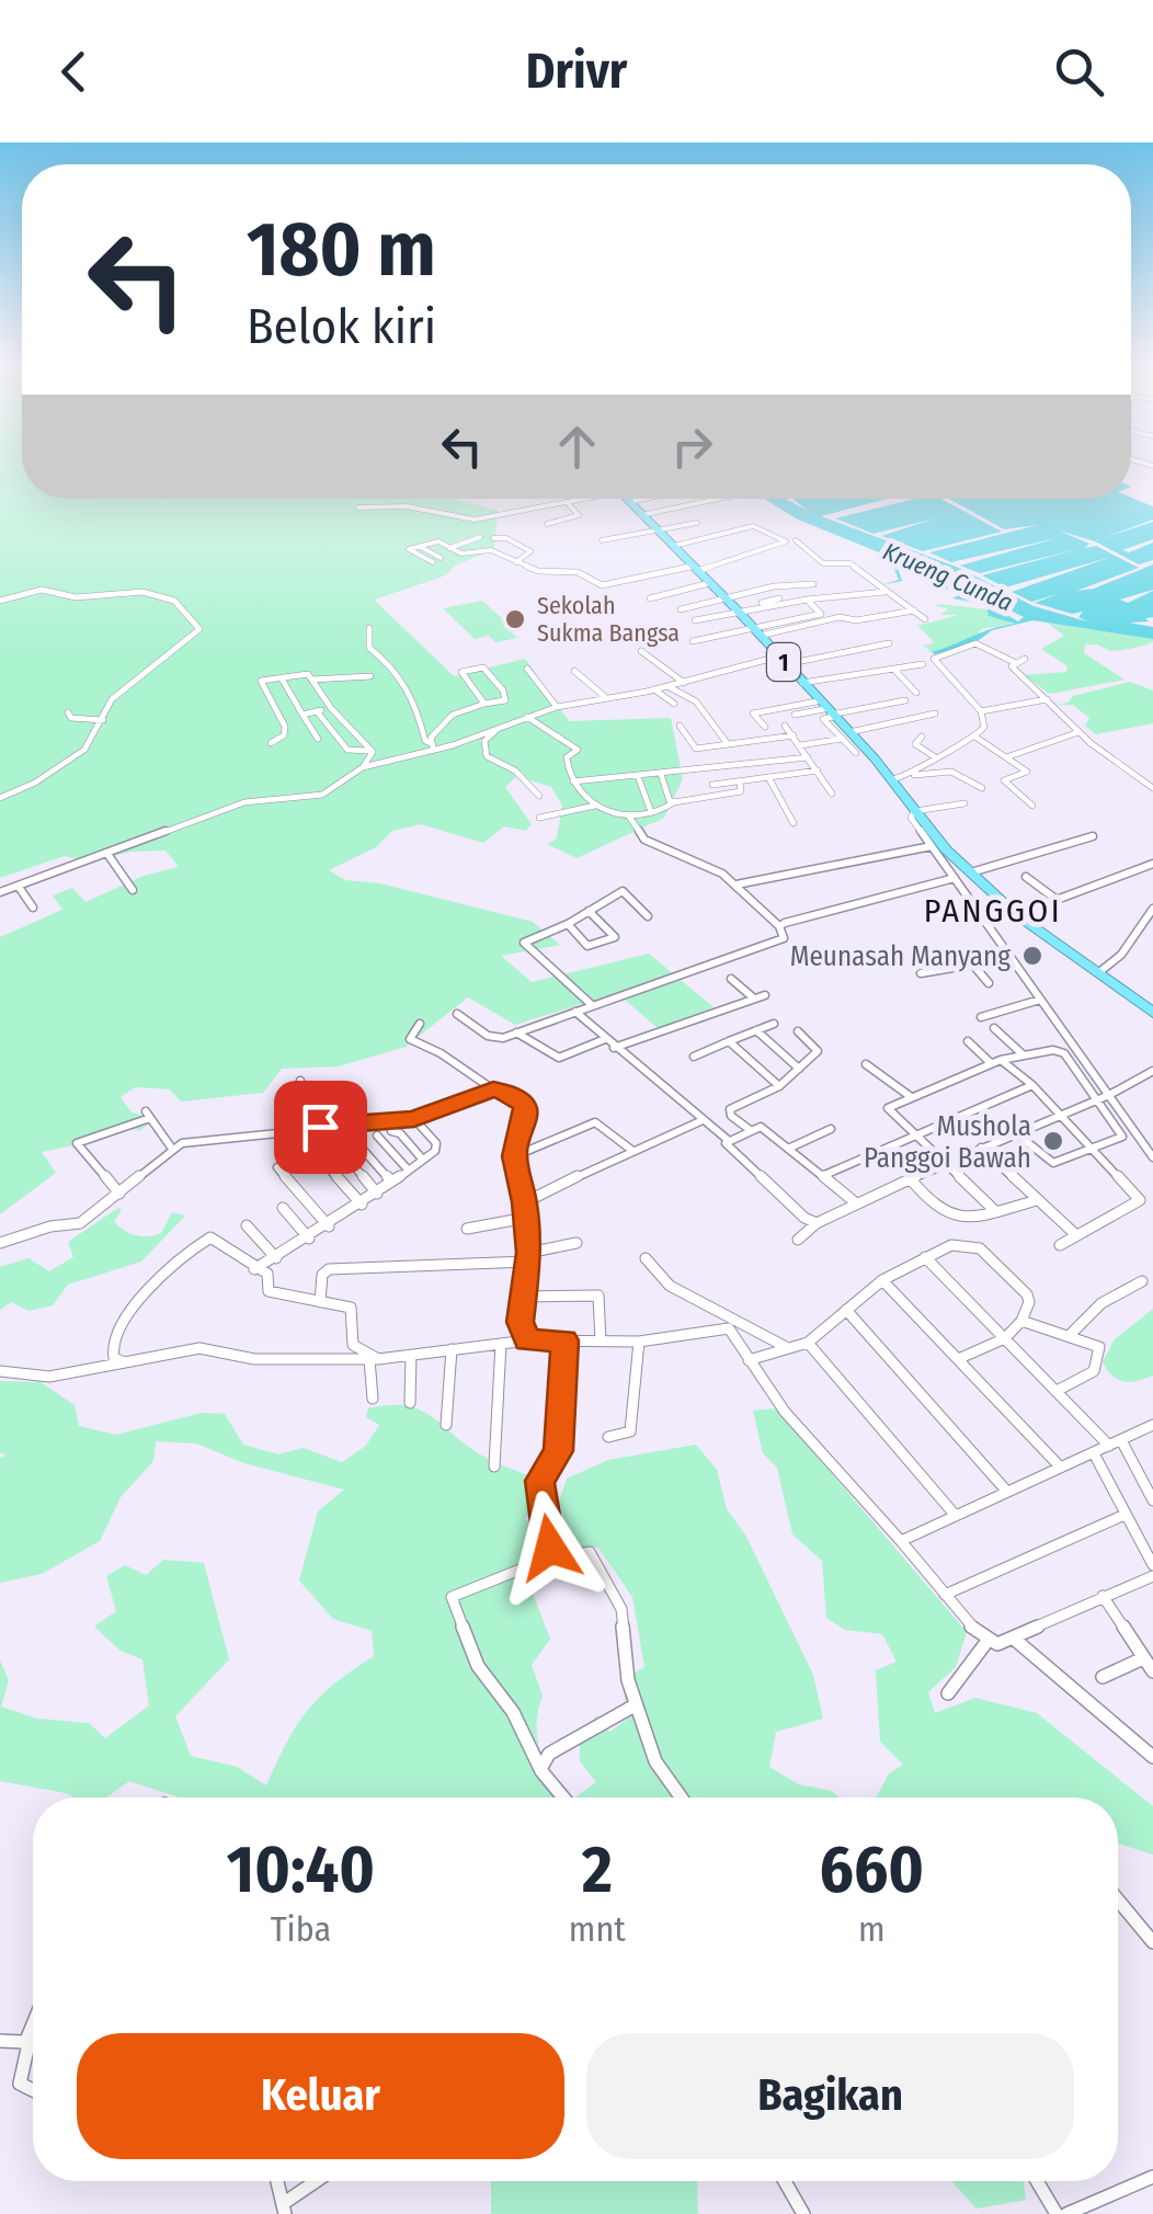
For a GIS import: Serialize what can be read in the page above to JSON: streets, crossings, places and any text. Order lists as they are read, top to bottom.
{
  "streets": {
    "highway": ["1"]
  },
  "districts": ["PANGGOI"],
  "water": ["Krueng Cunda"],
  "places": ["Sekolah Sukma Bangsa", "Meunasah Manyang", "Mushola Panggoi Bawah"],
  "page": {
    "header": "Drivr",
    "turn": ["180 m", "Belok kiri"],
    "eta": [
      "10:40",
      "Tiba",
      "2",
      "mnt",
      "660",
      "m"
    ],
    "buttons": ["Keluar", "Bagikan"]
  }
}
